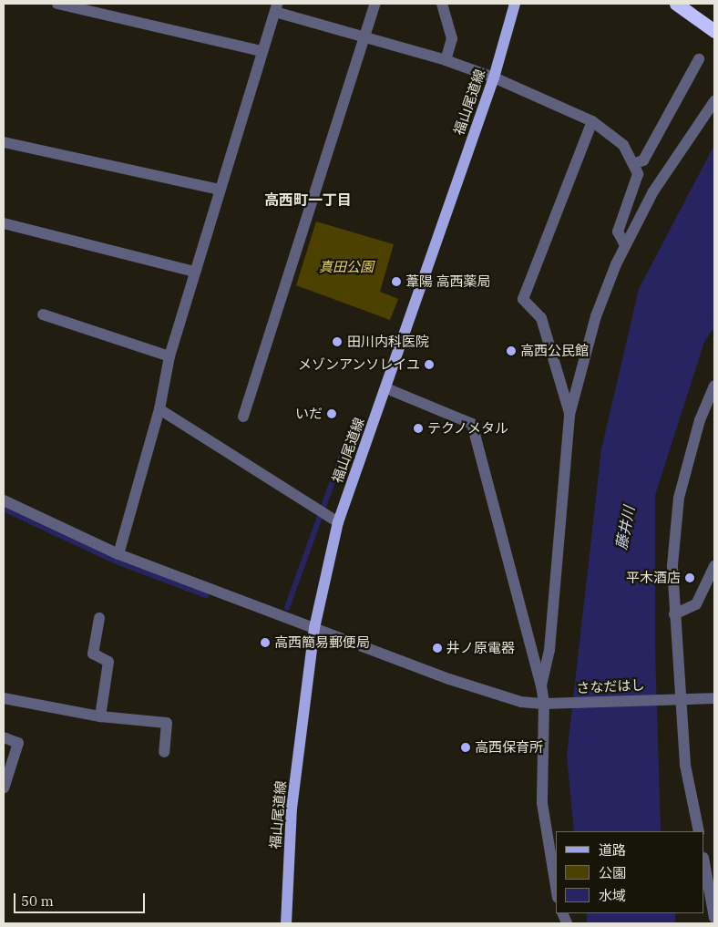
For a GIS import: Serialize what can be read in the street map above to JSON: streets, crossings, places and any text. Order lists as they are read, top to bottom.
{
  "streets": {
    "main road": ["福山尾道線"],
    "street": ["さなだはし"]
  },
  "crossings": [
    ["福山尾道線", "さなだはし"]
  ],
  "districts": ["高西町一丁目"],
  "water": ["藤井川"],
  "parks": ["真田公園"],
  "places": [
    "葦陽 高西薬局",
    "田川内科医院",
    "高西公民館",
    "メゾンアンソレイユ",
    "いだ",
    "テクノメタル",
    "平木酒店",
    "高西簡易郵便局",
    "井ノ原電器",
    "高西保育所"
  ],
  "legend": ["道路", "公園", "水域"],
  "scale_bar": "50 m"
}
